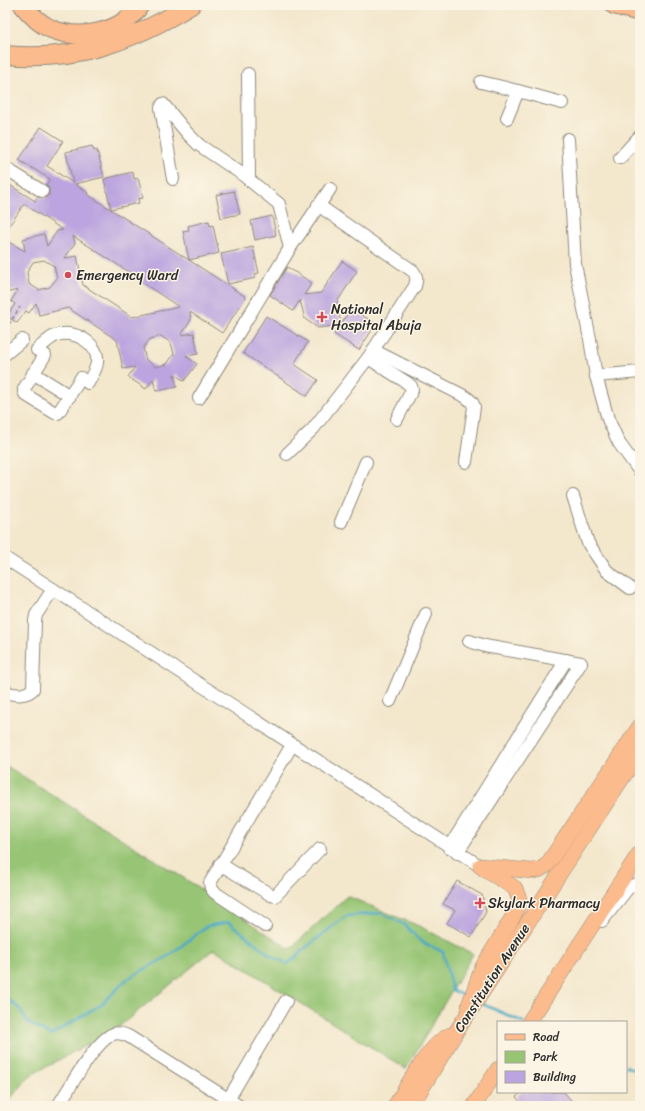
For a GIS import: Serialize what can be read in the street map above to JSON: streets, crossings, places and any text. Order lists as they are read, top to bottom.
{
  "streets": {
    "main road": ["Constitution Avenue"]
  },
  "places": {
    "other": ["Emergency Ward"],
    "health": ["National Hospital Abuja", "Skylark Pharmacy"]
  },
  "legend": ["Road", "Park", "Building"]
}
